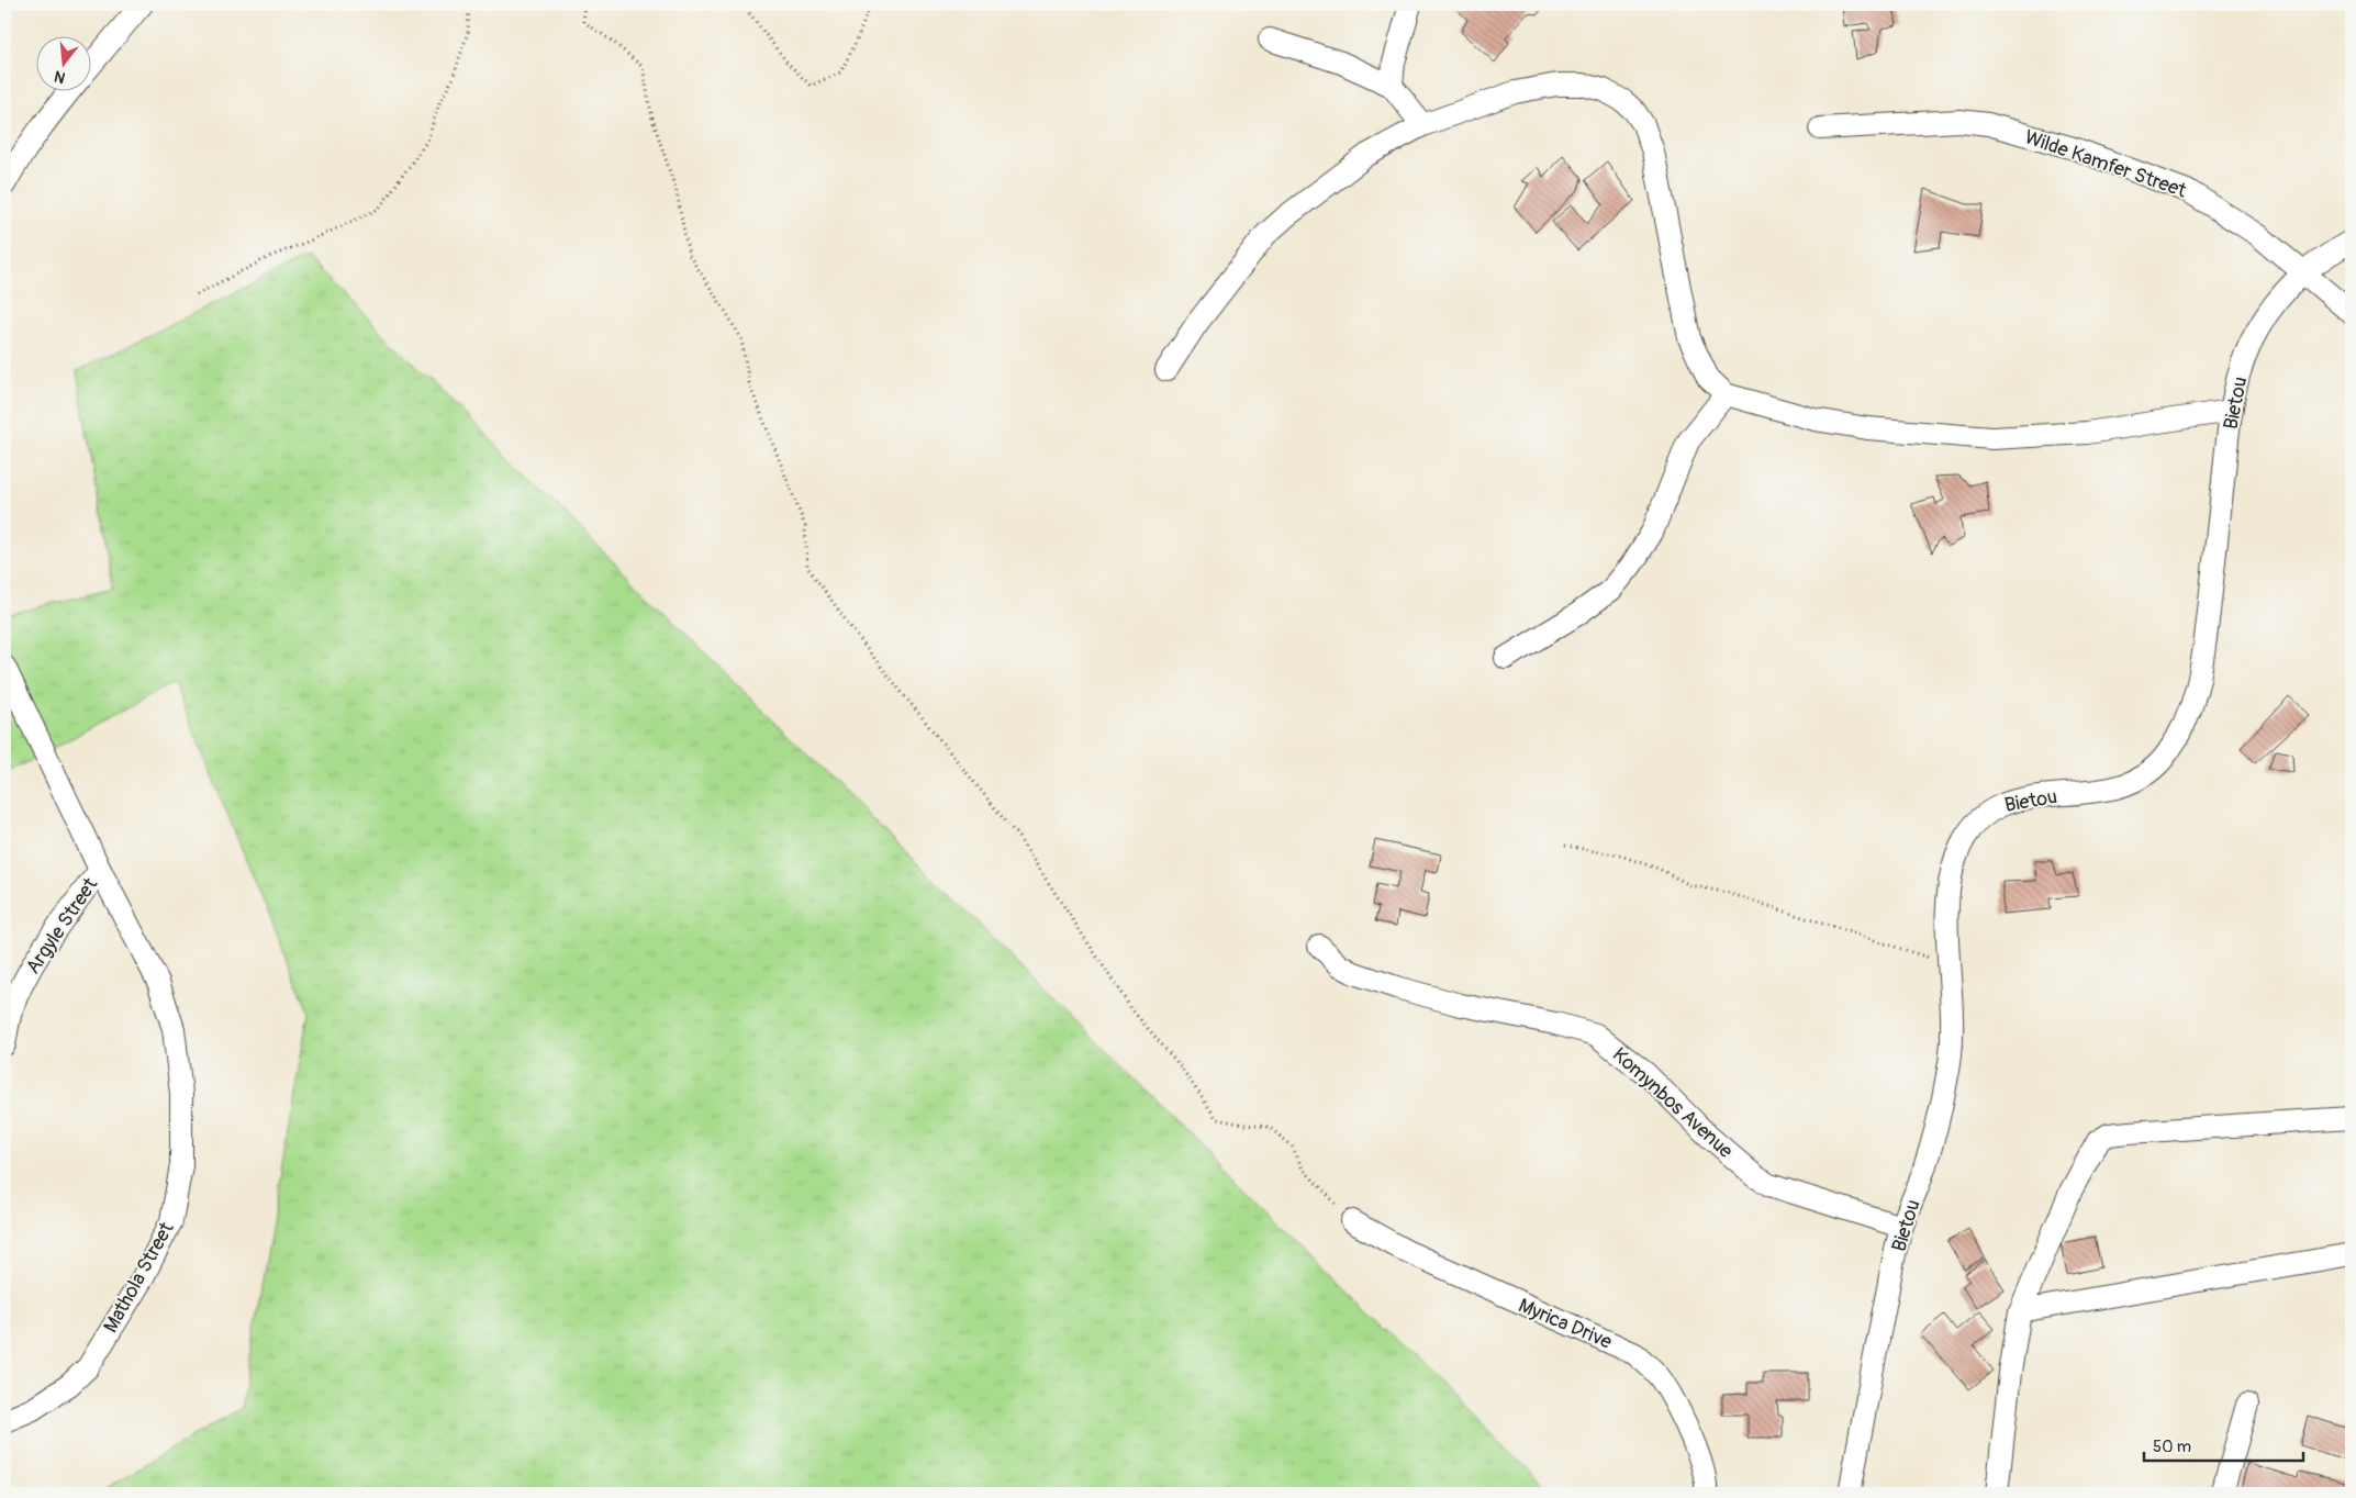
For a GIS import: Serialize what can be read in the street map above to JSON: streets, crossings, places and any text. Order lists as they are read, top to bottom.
{
  "streets": {
    "street": [
      "Wilde Kamfer Street",
      "Bietou",
      "Argyle Street",
      "Komynbos Avenue",
      "Mathola Street",
      "Myrica Drive"
    ]
  },
  "crossings": [
    ["Wilde Kamfer Street", "Bietou"],
    ["Bietou", "Komynbos Avenue"],
    ["Argyle Street", "Mathola Street"]
  ],
  "scale_bar": "50 m",
  "north": "bottom"
}
